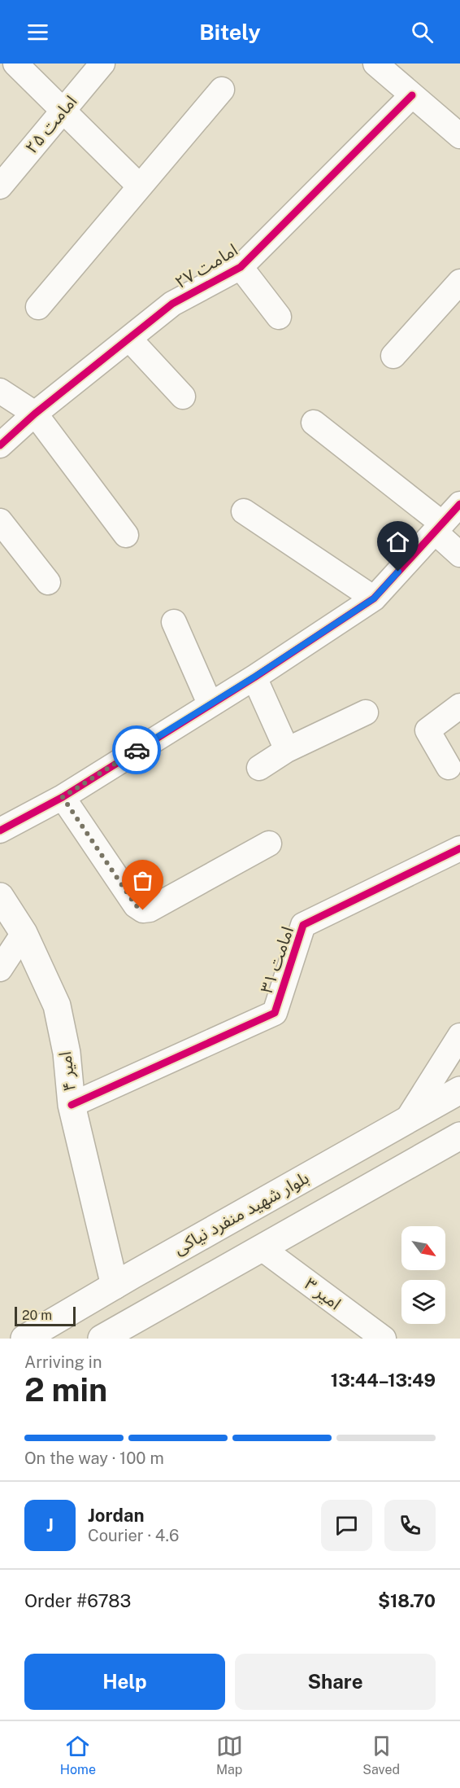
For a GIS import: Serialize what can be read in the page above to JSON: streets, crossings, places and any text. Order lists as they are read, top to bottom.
{
  "streets": {
    "main road": ["امیر ۴", "بلوار شهید منفرد نیاکی"],
    "street": [
      "امامت ۲۵",
      "امامت ۲۷",
      "امامت ۳۱",
      "امیر ۳"
    ]
  },
  "crossings": [
    ["امامت ۳۱", "امیر ۴"],
    ["امیر ۴", "بلوار شهید منفرد نیاکی"]
  ],
  "scale_bar": "20 m",
  "north": "bottom right",
  "page": {
    "header": "Bitely",
    "scale": "20 m",
    "heading": ["2 min", "Arriving in", "13:44–13:49"],
    "panel": [
      "Jordan",
      "Courier · 4.6",
      "Order #6783",
      "$18.70"
    ],
    "bar": "On the way · 100 m",
    "round": "J",
    "buttons": ["Help", "Share"],
    "tabs": ["Home", "Map", "Saved"]
  }
}
